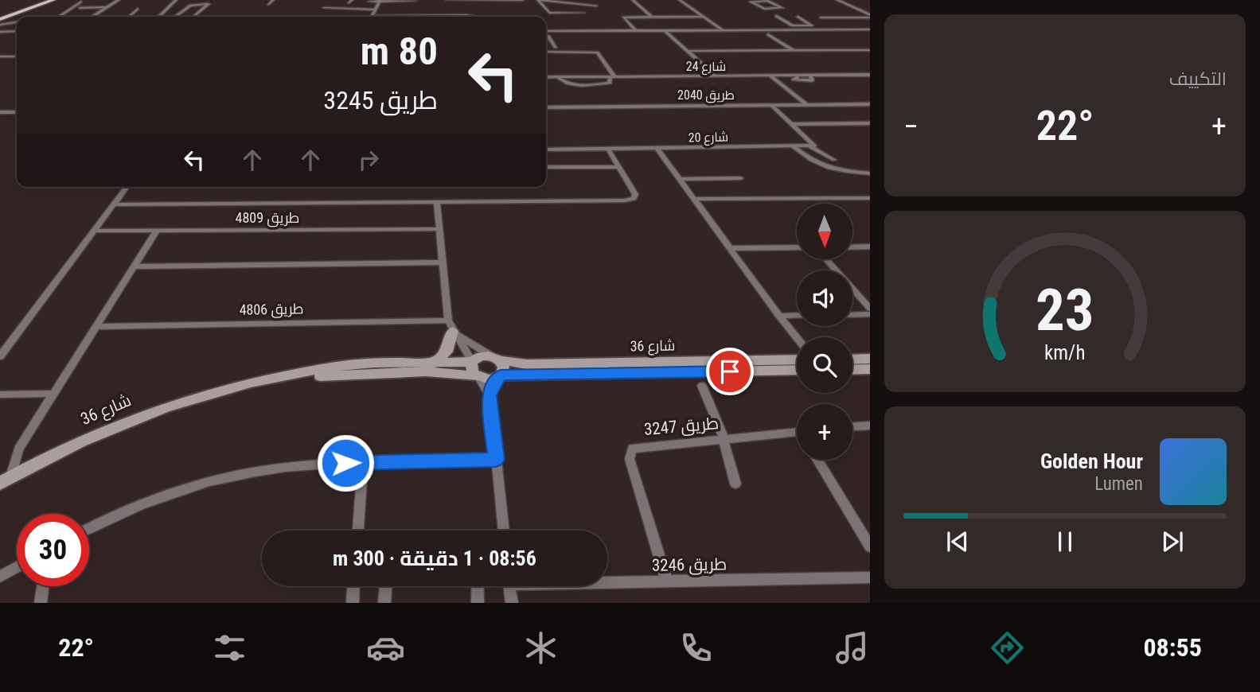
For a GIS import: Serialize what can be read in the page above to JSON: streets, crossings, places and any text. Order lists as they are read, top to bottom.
{
  "streets": {
    "street": [
      "شارع 24",
      "طريق 2040",
      "شارع 20",
      "طريق 4809",
      "طريق 4806",
      "شارع 36",
      "طريق 3247",
      "طريق 3246"
    ]
  },
  "crossings": [
    ["طريق 3247", "طريق 3246"]
  ],
  "north": "bottom",
  "page": {
    "tile": "التكييف",
    "turn": ["80 m", "طريق 3245"],
    "heat": ["−", "22°", "+"],
    "map_buttons": "+",
    "song": ["Golden Hour", "Lumen"],
    "limit": "30",
    "trip": "08:56 · 1 دقيقة · 300 m",
    "tabs": ["08:55", "22°"],
    "gauge": ["23", "km/h"]
  }
}
